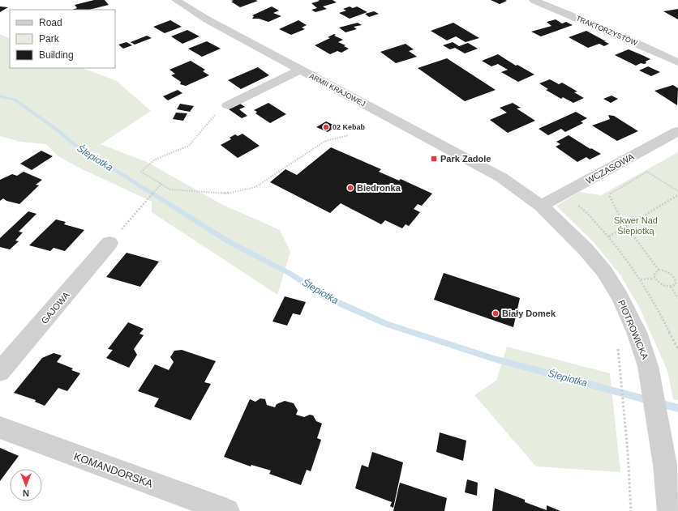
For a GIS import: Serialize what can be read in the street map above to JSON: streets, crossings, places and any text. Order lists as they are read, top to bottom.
{
  "streets": {
    "street": [
      "TRAKTORZYSTÓW",
      "ARMII KRAJOWEJ",
      "WCZASOWA",
      "GAJOWA",
      "PIOTROWICKA",
      "KOMANDORSKA"
    ]
  },
  "crossings": [
    ["ARMII KRAJOWEJ", "PIOTROWICKA"],
    ["WCZASOWA", "PIOTROWICKA"]
  ],
  "water": ["Ślepiotka"],
  "parks": ["Skwer Nad Ślepiotką"],
  "places": {
    "other": ["02 Kebab", "Biedronka", "Biały Domek"],
    "transit": ["Park Zadole"]
  },
  "legend": ["Road", "Park", "Building"],
  "north": "bottom"
}
